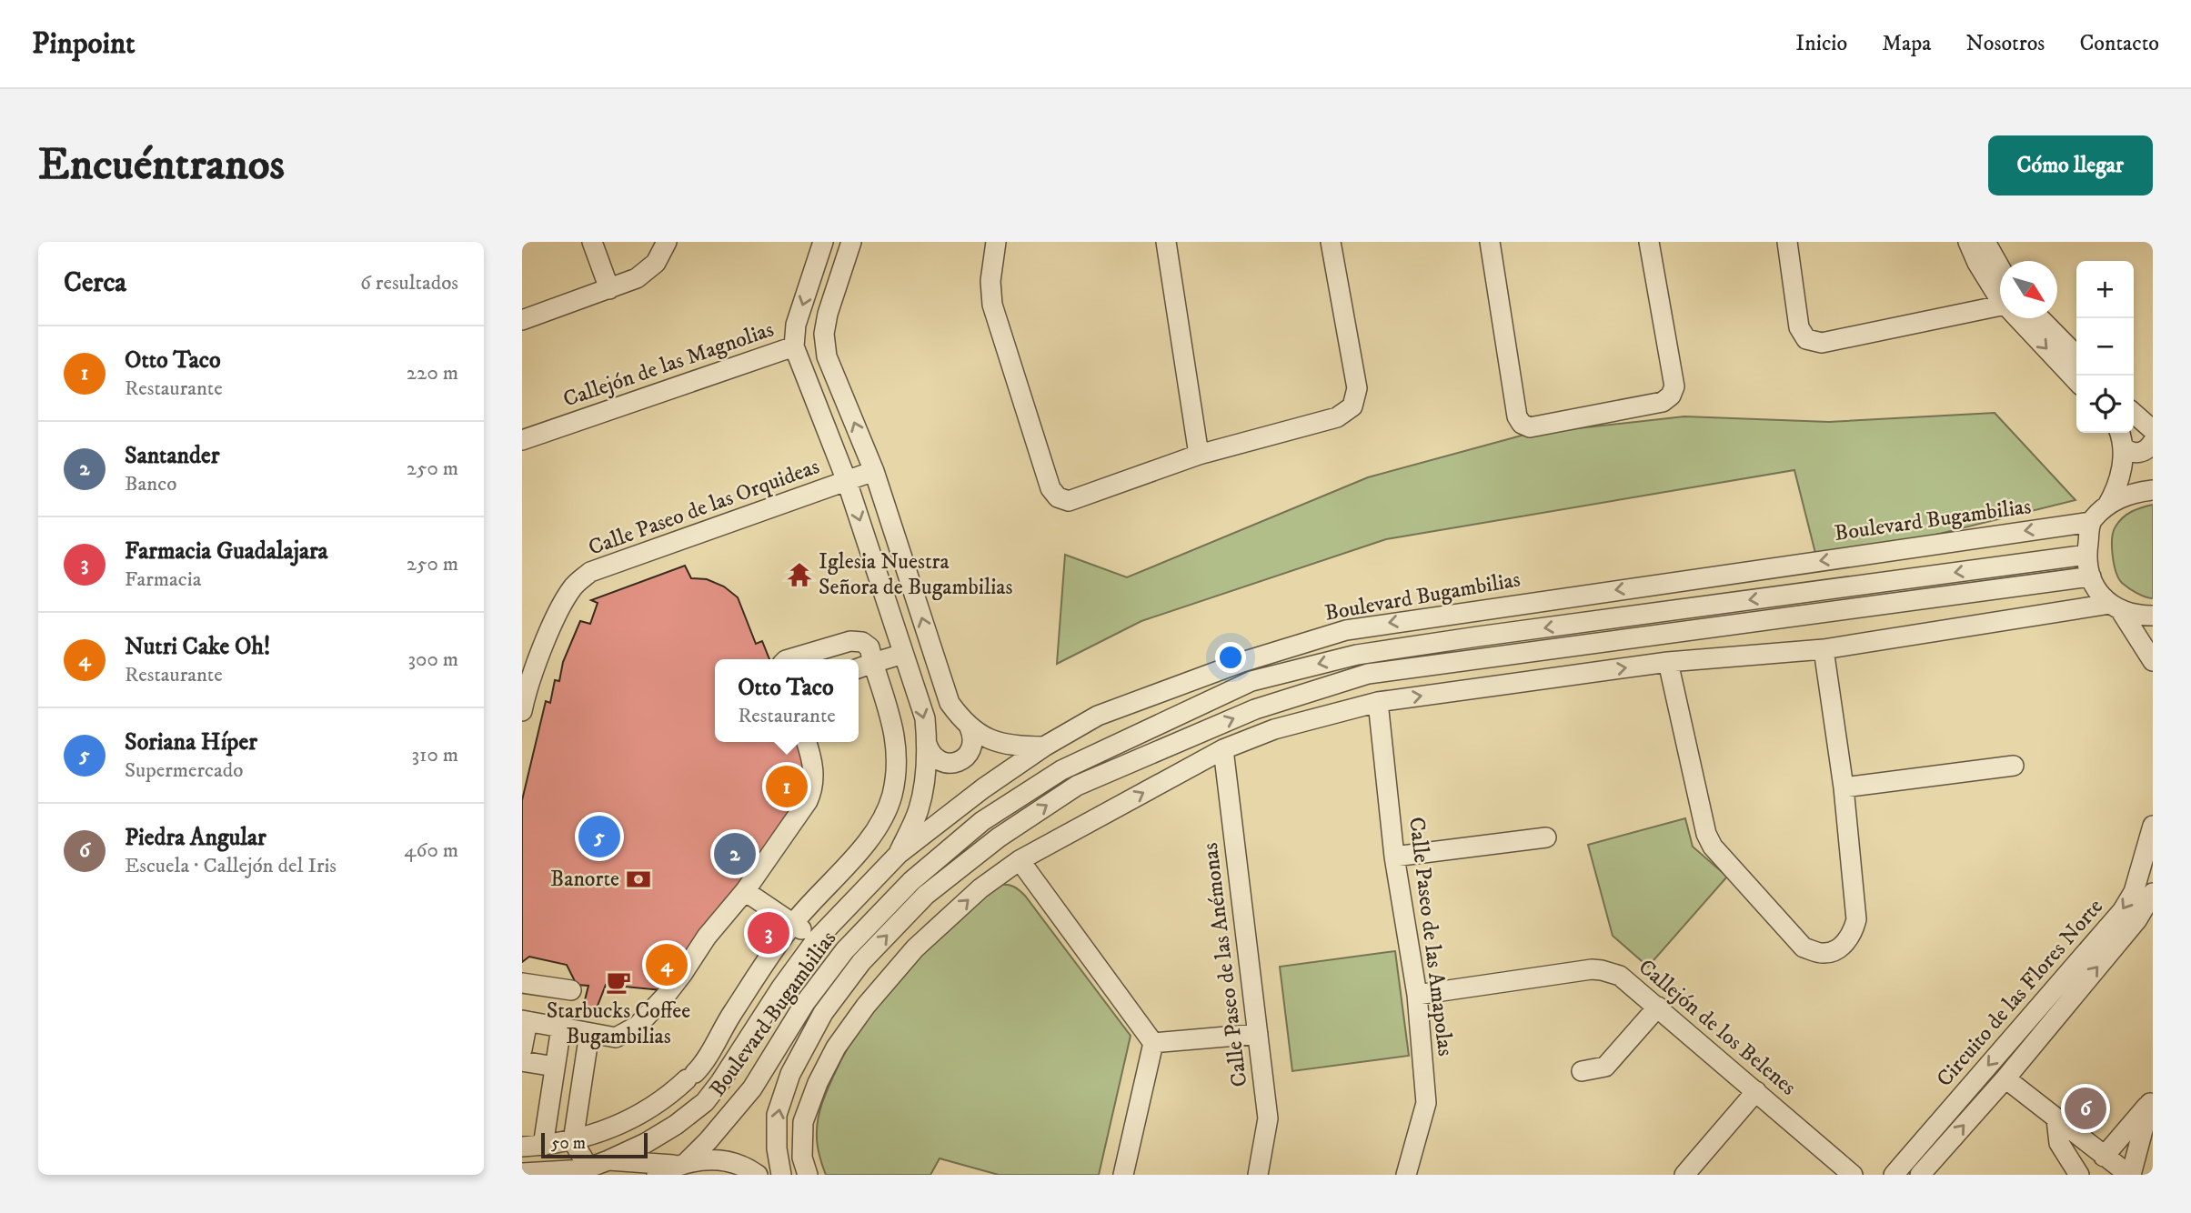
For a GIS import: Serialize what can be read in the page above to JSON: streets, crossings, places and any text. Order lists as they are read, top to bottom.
{
  "streets": {
    "street": [
      "Callejón de las Magnolias",
      "Calle Paseo de las Orquideas",
      "Boulevard Bugambilias",
      "Calle Paseo de las Amapolas",
      "Calle Paseo de las Anémonas",
      "Circuito de las Flores Norte",
      "Callejón de los Belenes"
    ]
  },
  "crossings": [
    ["Calle Paseo de las Amapolas", "Callejón de los Belenes"]
  ],
  "places": {
    "temple": ["Iglesia Nuestra Señora de Bugambilias"],
    "bank": ["Banorte"],
    "cafe": ["Starbucks Coffee Bugambilias"]
  },
  "scale_bar": "50 m",
  "north": "bottom right",
  "page": {
    "header": "Pinpoint",
    "nav": [
      "Inicio",
      "Mapa",
      "Nosotros",
      "Contacto"
    ],
    "buttons": "Cómo llegar",
    "title": "Encuéntranos",
    "heading": ["Cerca", "6 resultados"],
    "map_buttons": ["+", "−"],
    "list": [
      {
        "mark": "1",
        "name": "Otto Taco",
        "note": "Restaurante",
        "value": "220 m"
      },
      {
        "mark": "2",
        "name": "Santander",
        "note": "Banco",
        "value": "250 m"
      },
      {
        "mark": "3",
        "name": "Farmacia Guadalajara",
        "note": "Farmacia",
        "value": "250 m"
      },
      {
        "mark": "4",
        "name": "Nutri Cake Oh!",
        "note": "Restaurante",
        "value": "300 m"
      },
      {
        "mark": "5",
        "name": "Soriana Híper",
        "note": "Supermercado",
        "value": "310 m"
      },
      {
        "mark": "6",
        "name": "Piedra Angular",
        "note": "Escuela · Callejón del Iris",
        "value": "460 m"
      }
    ],
    "popup": ["Otto Taco", "Restaurante"],
    "pins": [
      "1",
      "5",
      "2",
      "3",
      "4",
      "6"
    ],
    "scale": "50 m"
  }
}
